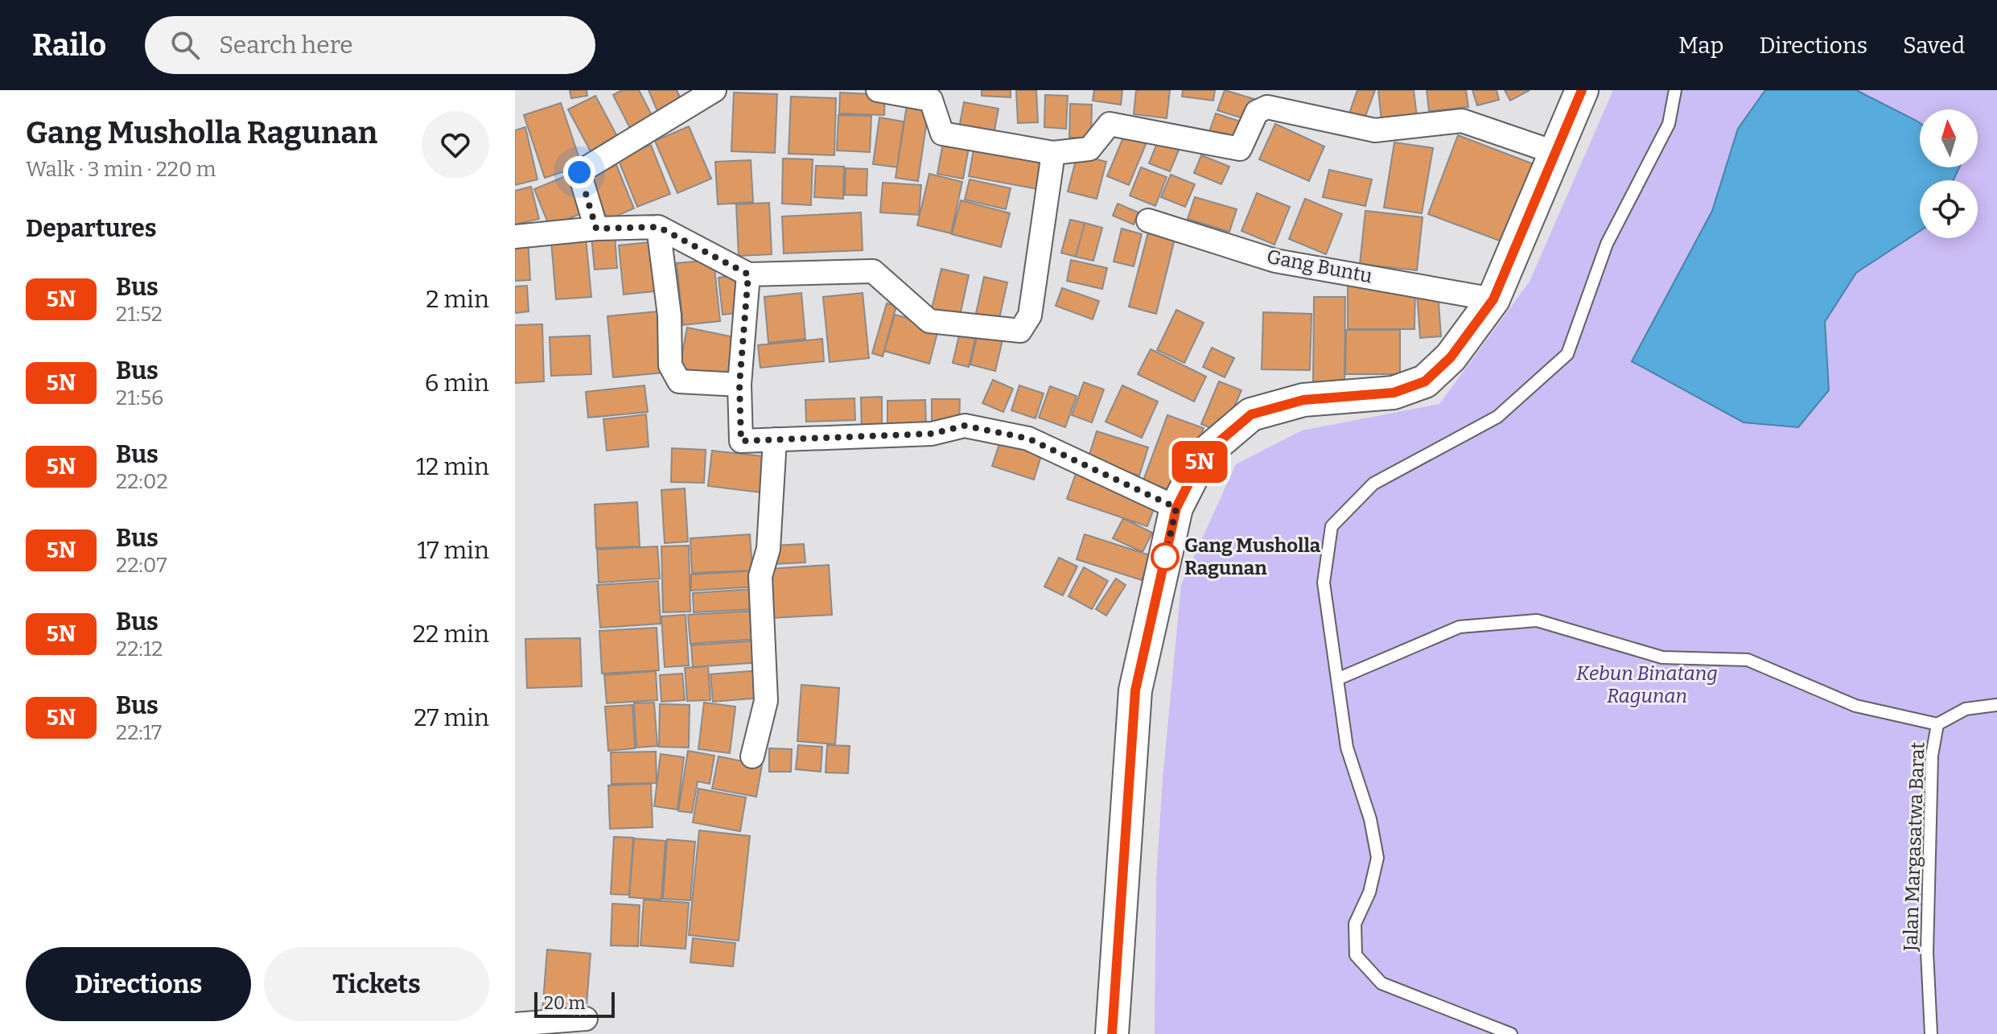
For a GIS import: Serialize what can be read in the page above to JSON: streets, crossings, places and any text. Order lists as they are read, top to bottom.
{
  "streets": {
    "street": ["Gang Buntu"],
    "lane": ["Jalan Margasatwa Barat"]
  },
  "parks": ["Kebun Binatang Ragunan"],
  "places": ["Gang Musholla Ragunan"],
  "lines": ["bus line 5N"],
  "scale_bar": "20 m",
  "north": "top",
  "page": {
    "header": "Railo",
    "search": "Search here",
    "nav": ["Map", "Directions", "Saved"],
    "heading": [
      ["Gang Musholla Ragunan", "Walk · 3 min · 220 m"],
      "Departures"
    ],
    "on_map": "5N",
    "list": [
      {
        "mark": "5N",
        "name": "Bus",
        "note": "21:52",
        "value": "2 min"
      },
      {
        "mark": "5N",
        "name": "Bus",
        "note": "21:56",
        "value": "6 min"
      },
      {
        "mark": "5N",
        "name": "Bus",
        "note": "22:02",
        "value": "12 min"
      },
      {
        "mark": "5N",
        "name": "Bus",
        "note": "22:07",
        "value": "17 min"
      },
      {
        "mark": "5N",
        "name": "Bus",
        "note": "22:12",
        "value": "22 min"
      },
      {
        "mark": "5N",
        "name": "Bus",
        "note": "22:17",
        "value": "27 min"
      }
    ],
    "buttons": ["Directions", "Tickets"],
    "scale": "20 m"
  }
}
